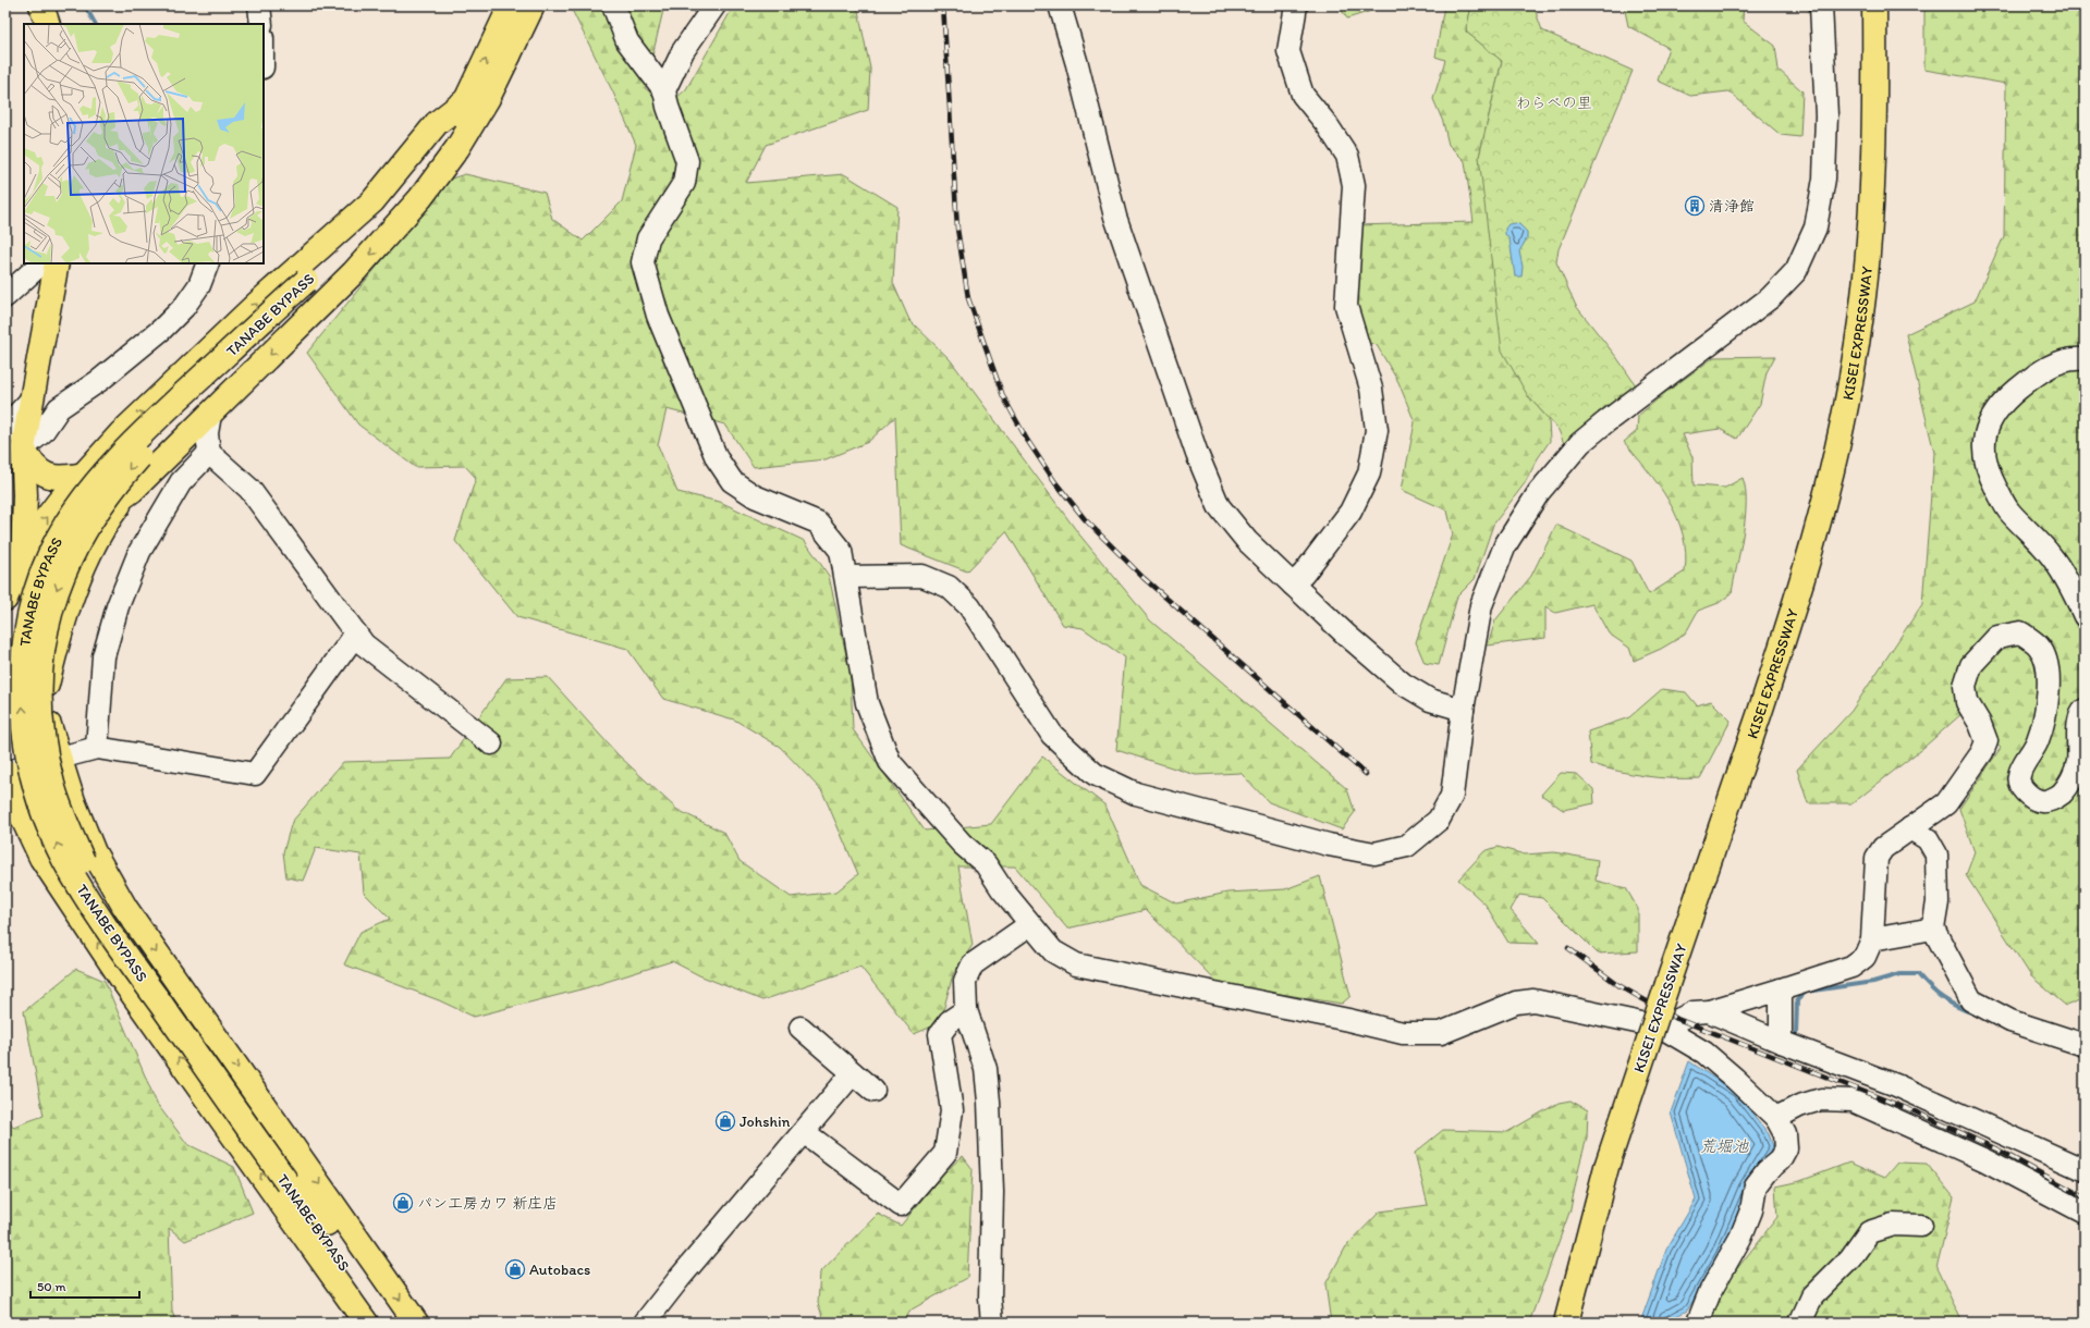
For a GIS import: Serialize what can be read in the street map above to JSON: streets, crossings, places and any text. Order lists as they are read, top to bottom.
{
  "streets": {
    "main road": ["TANABE BYPASS", "KISEI EXPRESSWAY"]
  },
  "water": ["荒堀池"],
  "parks": ["わらべの里"],
  "places": {
    "building": ["清浄館"],
    "shop": ["Johshin", "パン工房カワ 新庄店", "Autobacs"]
  },
  "scale_bar": "50 m"
}
